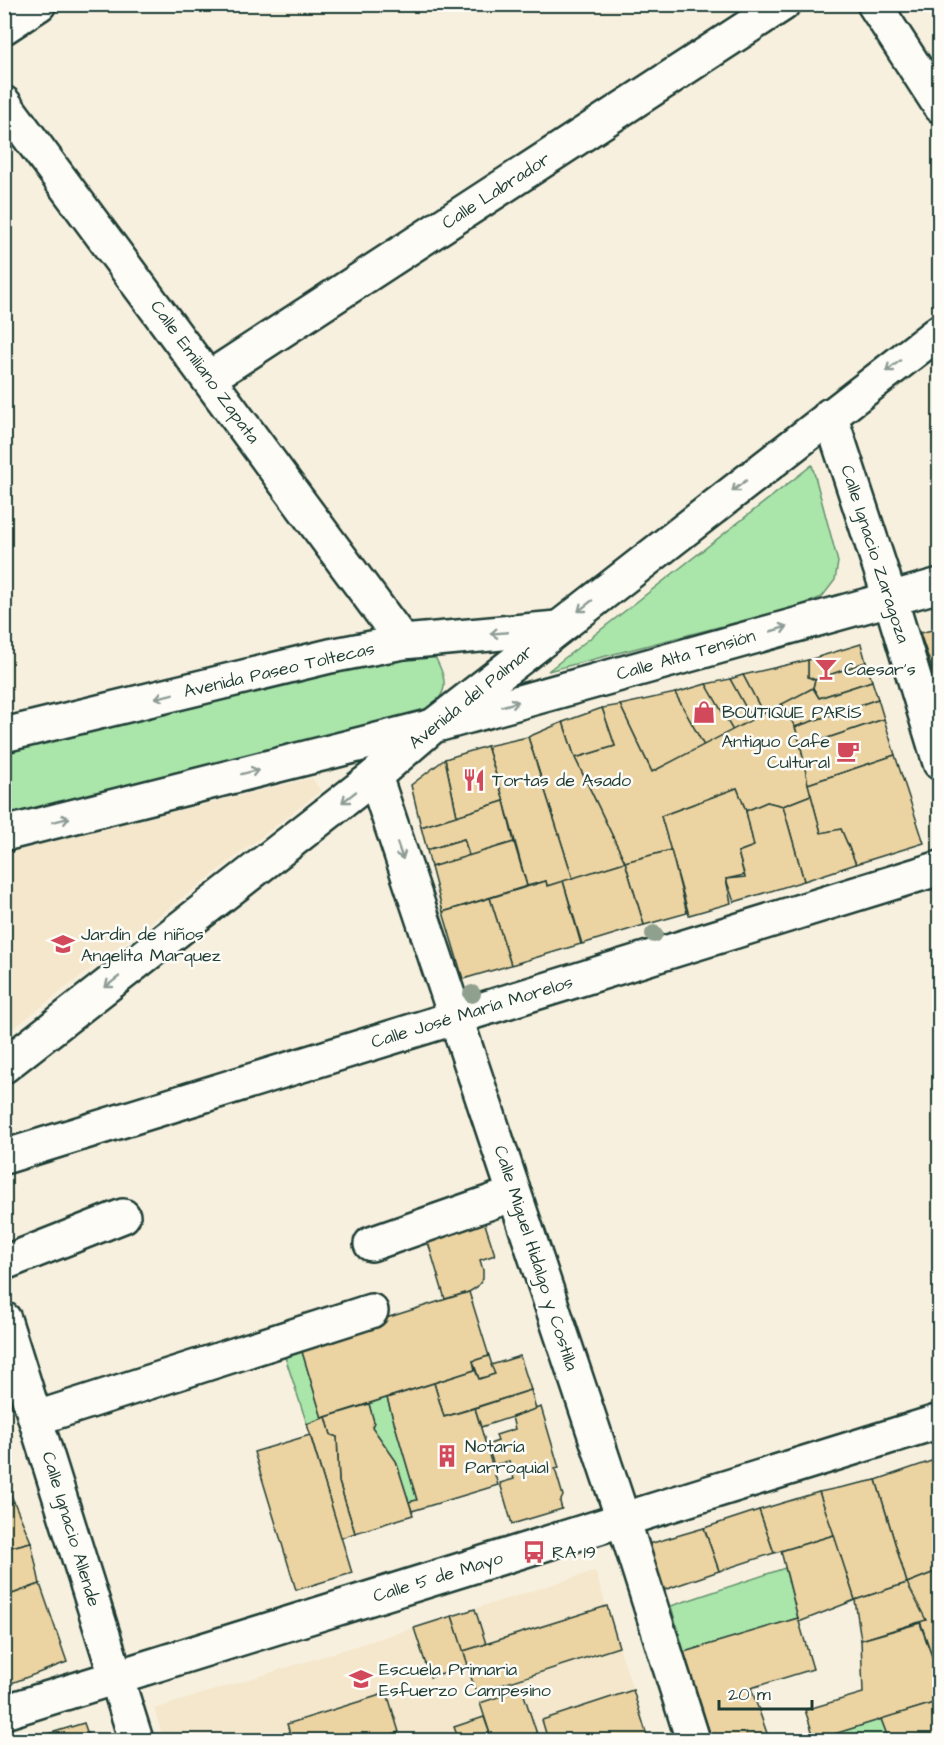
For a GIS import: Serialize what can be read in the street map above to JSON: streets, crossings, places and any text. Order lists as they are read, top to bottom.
{
  "streets": {
    "street": [
      "Calle Labrador",
      "Calle Emiliano Zapata",
      "Calle Ignacio Zaragoza",
      "Calle Alta Tensión",
      "Avenida Paseo Toltecas",
      "Avenida del Palmar",
      "Calle José María Morelos",
      "Calle Miguel Hidalgo y Costilla",
      "Calle Ignacio Allende",
      "Calle 5 de Mayo"
    ]
  },
  "crossings": [
    ["Calle Labrador", "Calle Emiliano Zapata"],
    ["Calle Emiliano Zapata", "Avenida Paseo Toltecas"],
    ["Calle Ignacio Zaragoza", "Calle Alta Tensión"],
    ["Calle Ignacio Zaragoza", "Avenida del Palmar"],
    ["Calle Alta Tensión", "Avenida del Palmar"],
    ["Avenida Paseo Toltecas", "Avenida del Palmar"],
    ["Avenida del Palmar", "Calle Miguel Hidalgo y Costilla"],
    ["Calle José María Morelos", "Calle Miguel Hidalgo y Costilla"],
    ["Calle Miguel Hidalgo y Costilla", "Calle 5 de Mayo"],
    ["Calle Ignacio Allende", "Calle 5 de Mayo"]
  ],
  "one_way": ["Calle Alta Tensión"],
  "places": {
    "bar": ["Caesar's"],
    "shop": ["BOUTIQUE PARÍS"],
    "cafe": ["Antiguo Cafe Cultural"],
    "restaurant": ["Tortas de Asado"],
    "school or university": ["Jardín de niños Angelita Marquez", "Escuela Primaria Esfuerzo Campesino"],
    "building": ["Notaría Parroquial"],
    "bus stop": ["RA 19"]
  },
  "scale_bar": "20 m"
}
